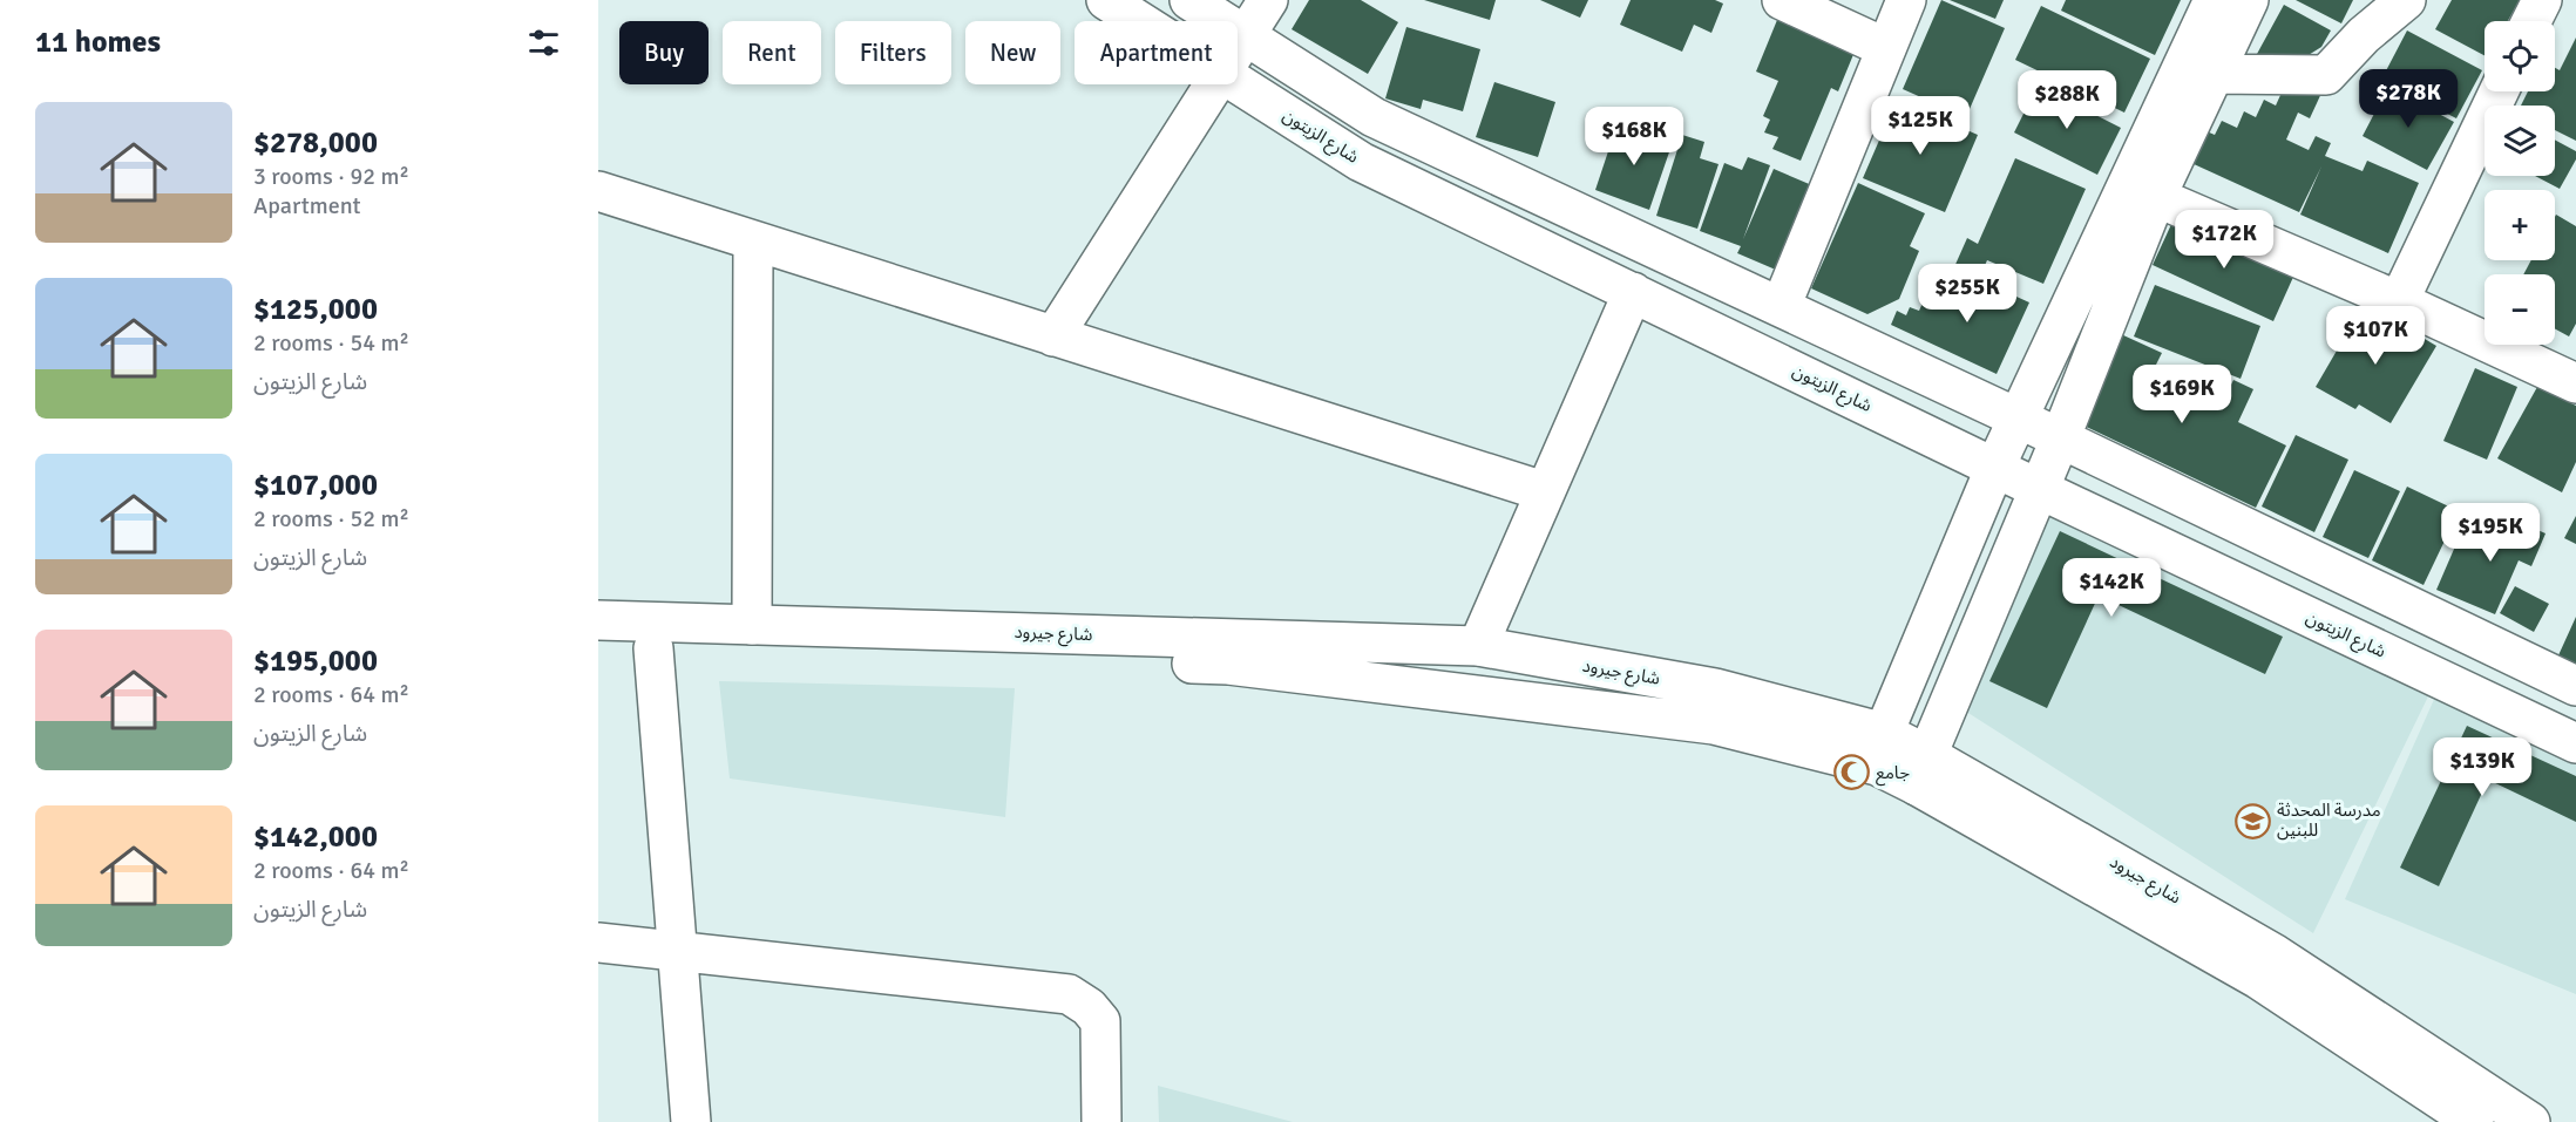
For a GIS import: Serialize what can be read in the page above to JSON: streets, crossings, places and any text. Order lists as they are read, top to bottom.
{
  "streets": {
    "street": ["شارع الزيتون", "شارع جيرود"]
  },
  "places": {
    "mosque": ["جامع"],
    "school or university": ["مدرسة المحدثة للبنين"]
  },
  "page": {
    "heading": "11 homes",
    "map_buttons": ["+", "−"],
    "chip": [
      "Buy",
      "Rent",
      "Filters",
      "New",
      "Apartment"
    ],
    "price": [
      "$278K",
      "$288K",
      "$125K",
      "$168K",
      "$172K",
      "$255K",
      "$107K",
      "$169K",
      "$195K",
      "$142K",
      "$139K"
    ],
    "list": [
      {
        "name": "$278,000",
        "note": "3 rooms · 92 m² · Apartment"
      },
      {
        "name": "$125,000",
        "note": "2 rooms · 54 m² · شارع الزيتون"
      },
      {
        "name": "$107,000",
        "note": "2 rooms · 52 m² · شارع الزيتون"
      },
      {
        "name": "$195,000",
        "note": "2 rooms · 64 m² · شارع الزيتون"
      },
      {
        "name": "$142,000",
        "note": "2 rooms · 64 m² · شارع الزيتون"
      }
    ]
  }
}
